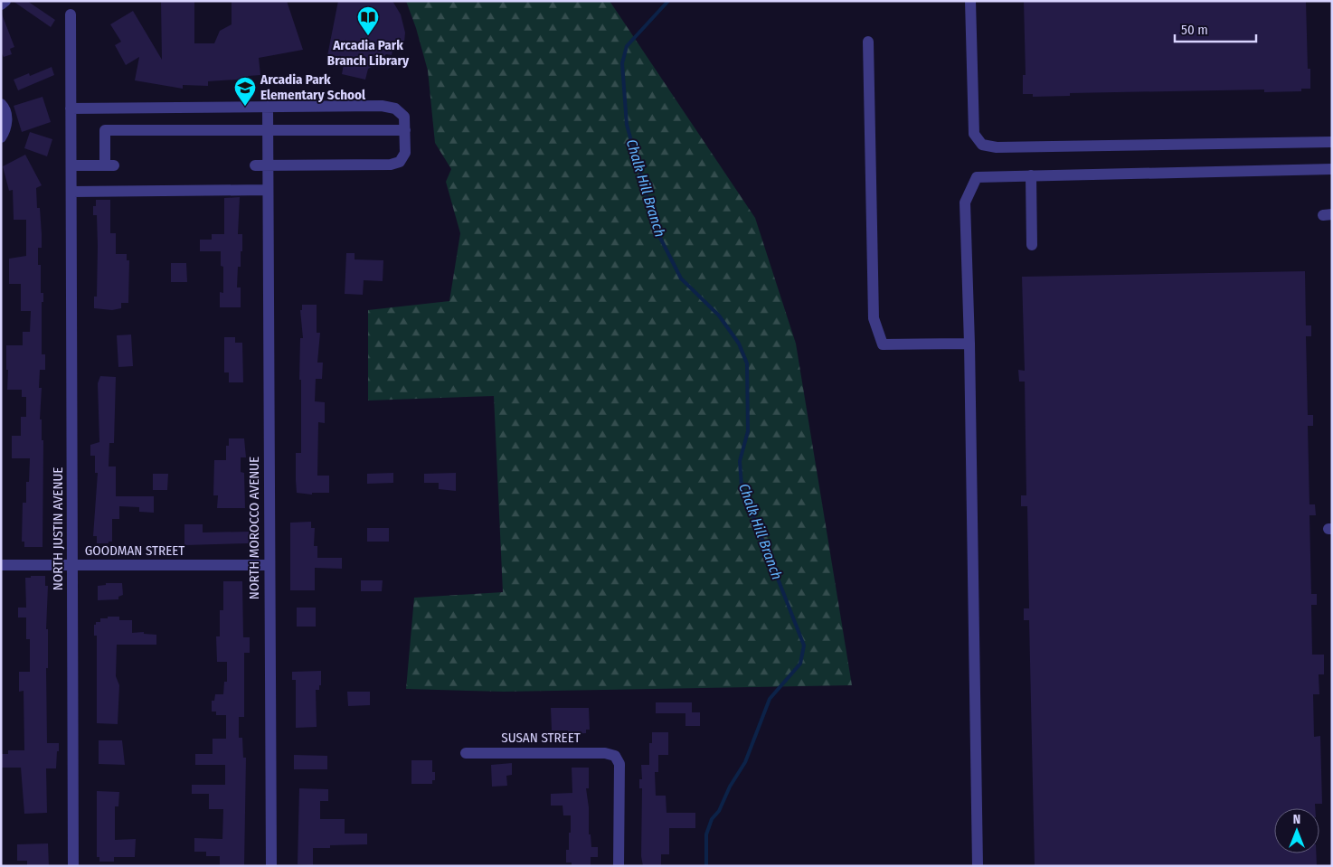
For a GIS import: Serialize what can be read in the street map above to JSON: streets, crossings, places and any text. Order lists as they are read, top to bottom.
{
  "streets": {
    "street": [
      "NORTH MOROCCO AVENUE",
      "NORTH JUSTIN AVENUE",
      "GOODMAN STREET",
      "SUSAN STREET"
    ]
  },
  "crossings": [
    ["NORTH MOROCCO AVENUE", "GOODMAN STREET"],
    ["NORTH JUSTIN AVENUE", "GOODMAN STREET"]
  ],
  "water": ["Chalk Hill Branch"],
  "places": {
    "library": ["Arcadia Park Branch Library"],
    "school or university": ["Arcadia Park Elementary School"]
  },
  "scale_bar": "50 m",
  "north": "top"
}
